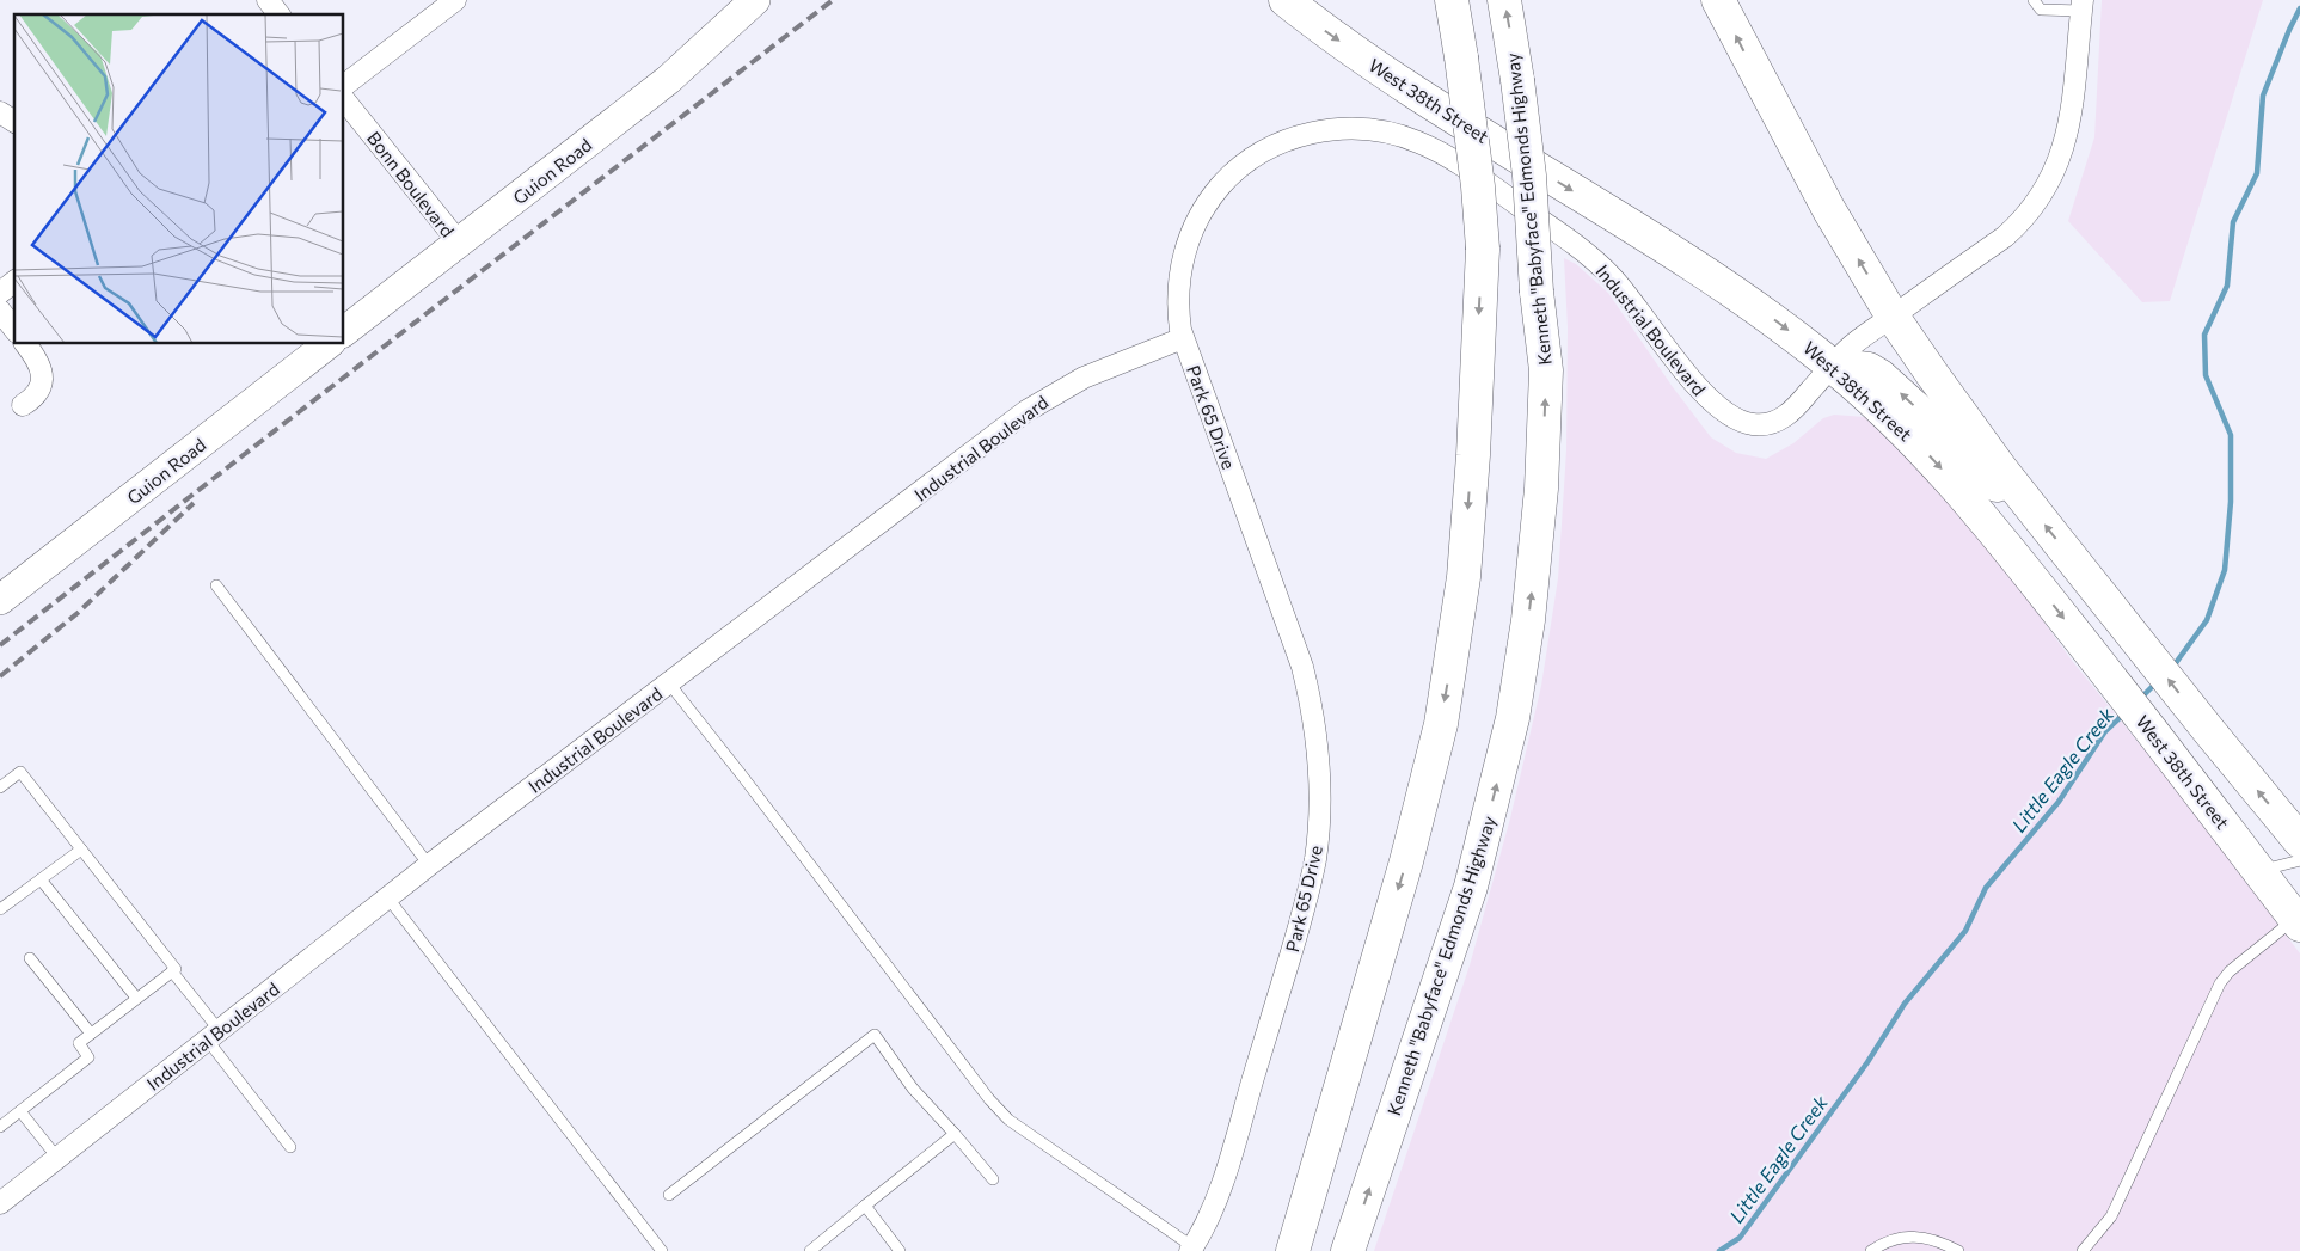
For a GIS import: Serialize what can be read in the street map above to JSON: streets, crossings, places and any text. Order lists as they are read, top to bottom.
{
  "streets": {
    "main road": ["West 38th Street", "Kenneth \"Babyface\" Edmonds Highway"],
    "street": [
      "Guion Road",
      "Bonn Boulevard",
      "Industrial Boulevard",
      "Park 65 Drive"
    ]
  },
  "crossings": [
    ["West 38th Street", "Industrial Boulevard"],
    ["Guion Road", "Bonn Boulevard"],
    ["Industrial Boulevard", "Park 65 Drive"]
  ],
  "water": ["Little Eagle Creek"]
}
